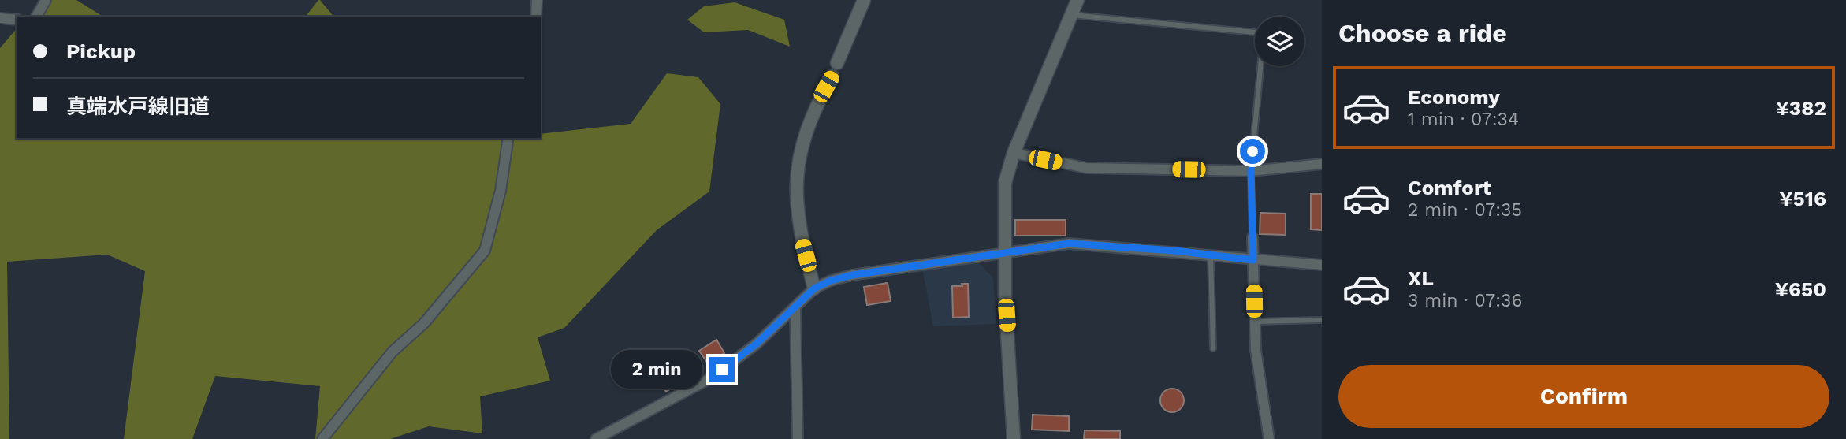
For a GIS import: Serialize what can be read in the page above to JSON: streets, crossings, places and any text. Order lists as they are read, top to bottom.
{
  "page": {
    "heading": "Choose a ride",
    "banner": ["Pickup", "真端水戸線旧道"],
    "list": [
      {
        "name": "Economy",
        "note": "1 min · 07:34",
        "value": "¥382"
      },
      {
        "name": "Comfort",
        "note": "2 min · 07:35",
        "value": "¥516"
      },
      {
        "name": "XL",
        "note": "3 min · 07:36",
        "value": "¥650"
      }
    ],
    "bubble": "2 min",
    "buttons": "Confirm"
  }
}
